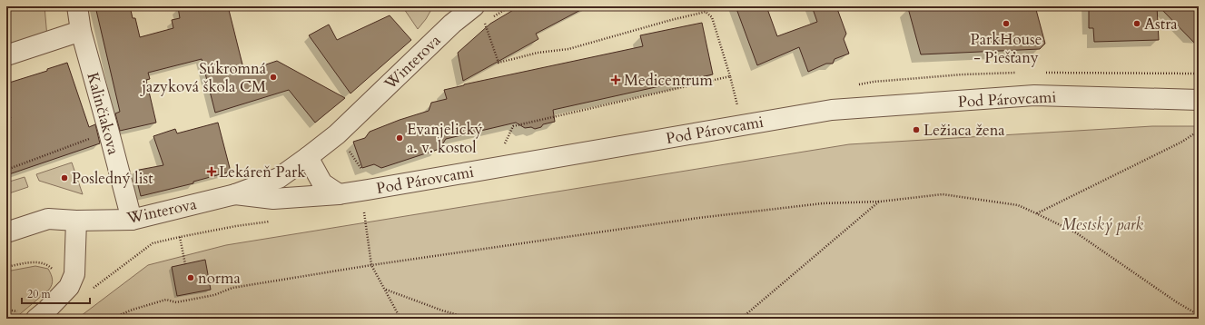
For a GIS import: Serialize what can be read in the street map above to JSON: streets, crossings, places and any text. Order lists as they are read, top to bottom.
{
  "streets": {
    "street": ["Winterova", "Pod Párovcami", "Kalinčiakova"]
  },
  "crossings": [
    ["Winterova", "Pod Párovcami"],
    ["Winterova", "Kalinčiakova"]
  ],
  "parks": ["Mestský park"],
  "places": {
    "other": [
      "ParkHouse - Piešťany",
      "Astra",
      "Súkromná jazyková škola CM",
      "Ležiaca žena",
      "Evanjelický a. v. kostol",
      "Posledný list",
      "norma"
    ],
    "health": ["Medicentrum", "Lekáreň Park"]
  },
  "scale_bar": "20 m"
}
